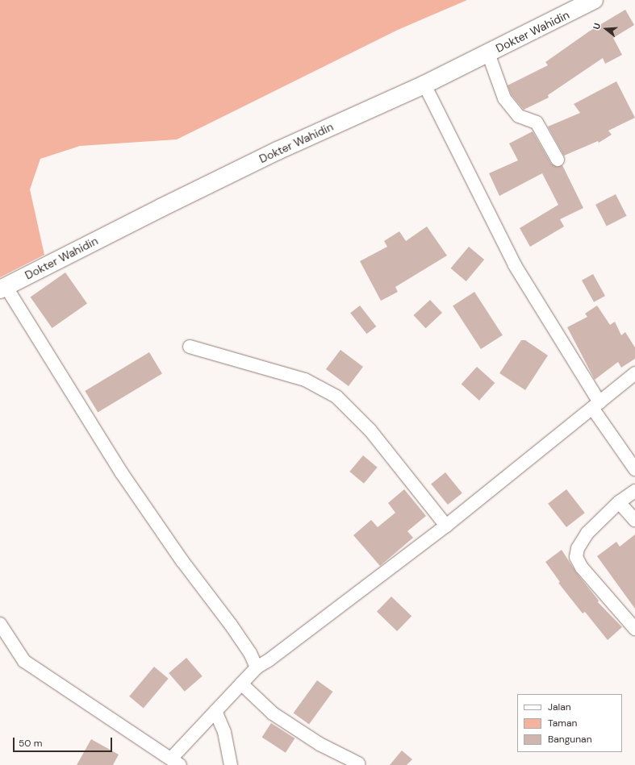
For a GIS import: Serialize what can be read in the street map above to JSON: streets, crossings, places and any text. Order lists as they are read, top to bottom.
{
  "streets": {
    "street": ["Dokter Wahidin"]
  },
  "legend": ["Jalan", "Taman", "Bangunan"],
  "scale_bar": "50 m",
  "north": "left"
}
